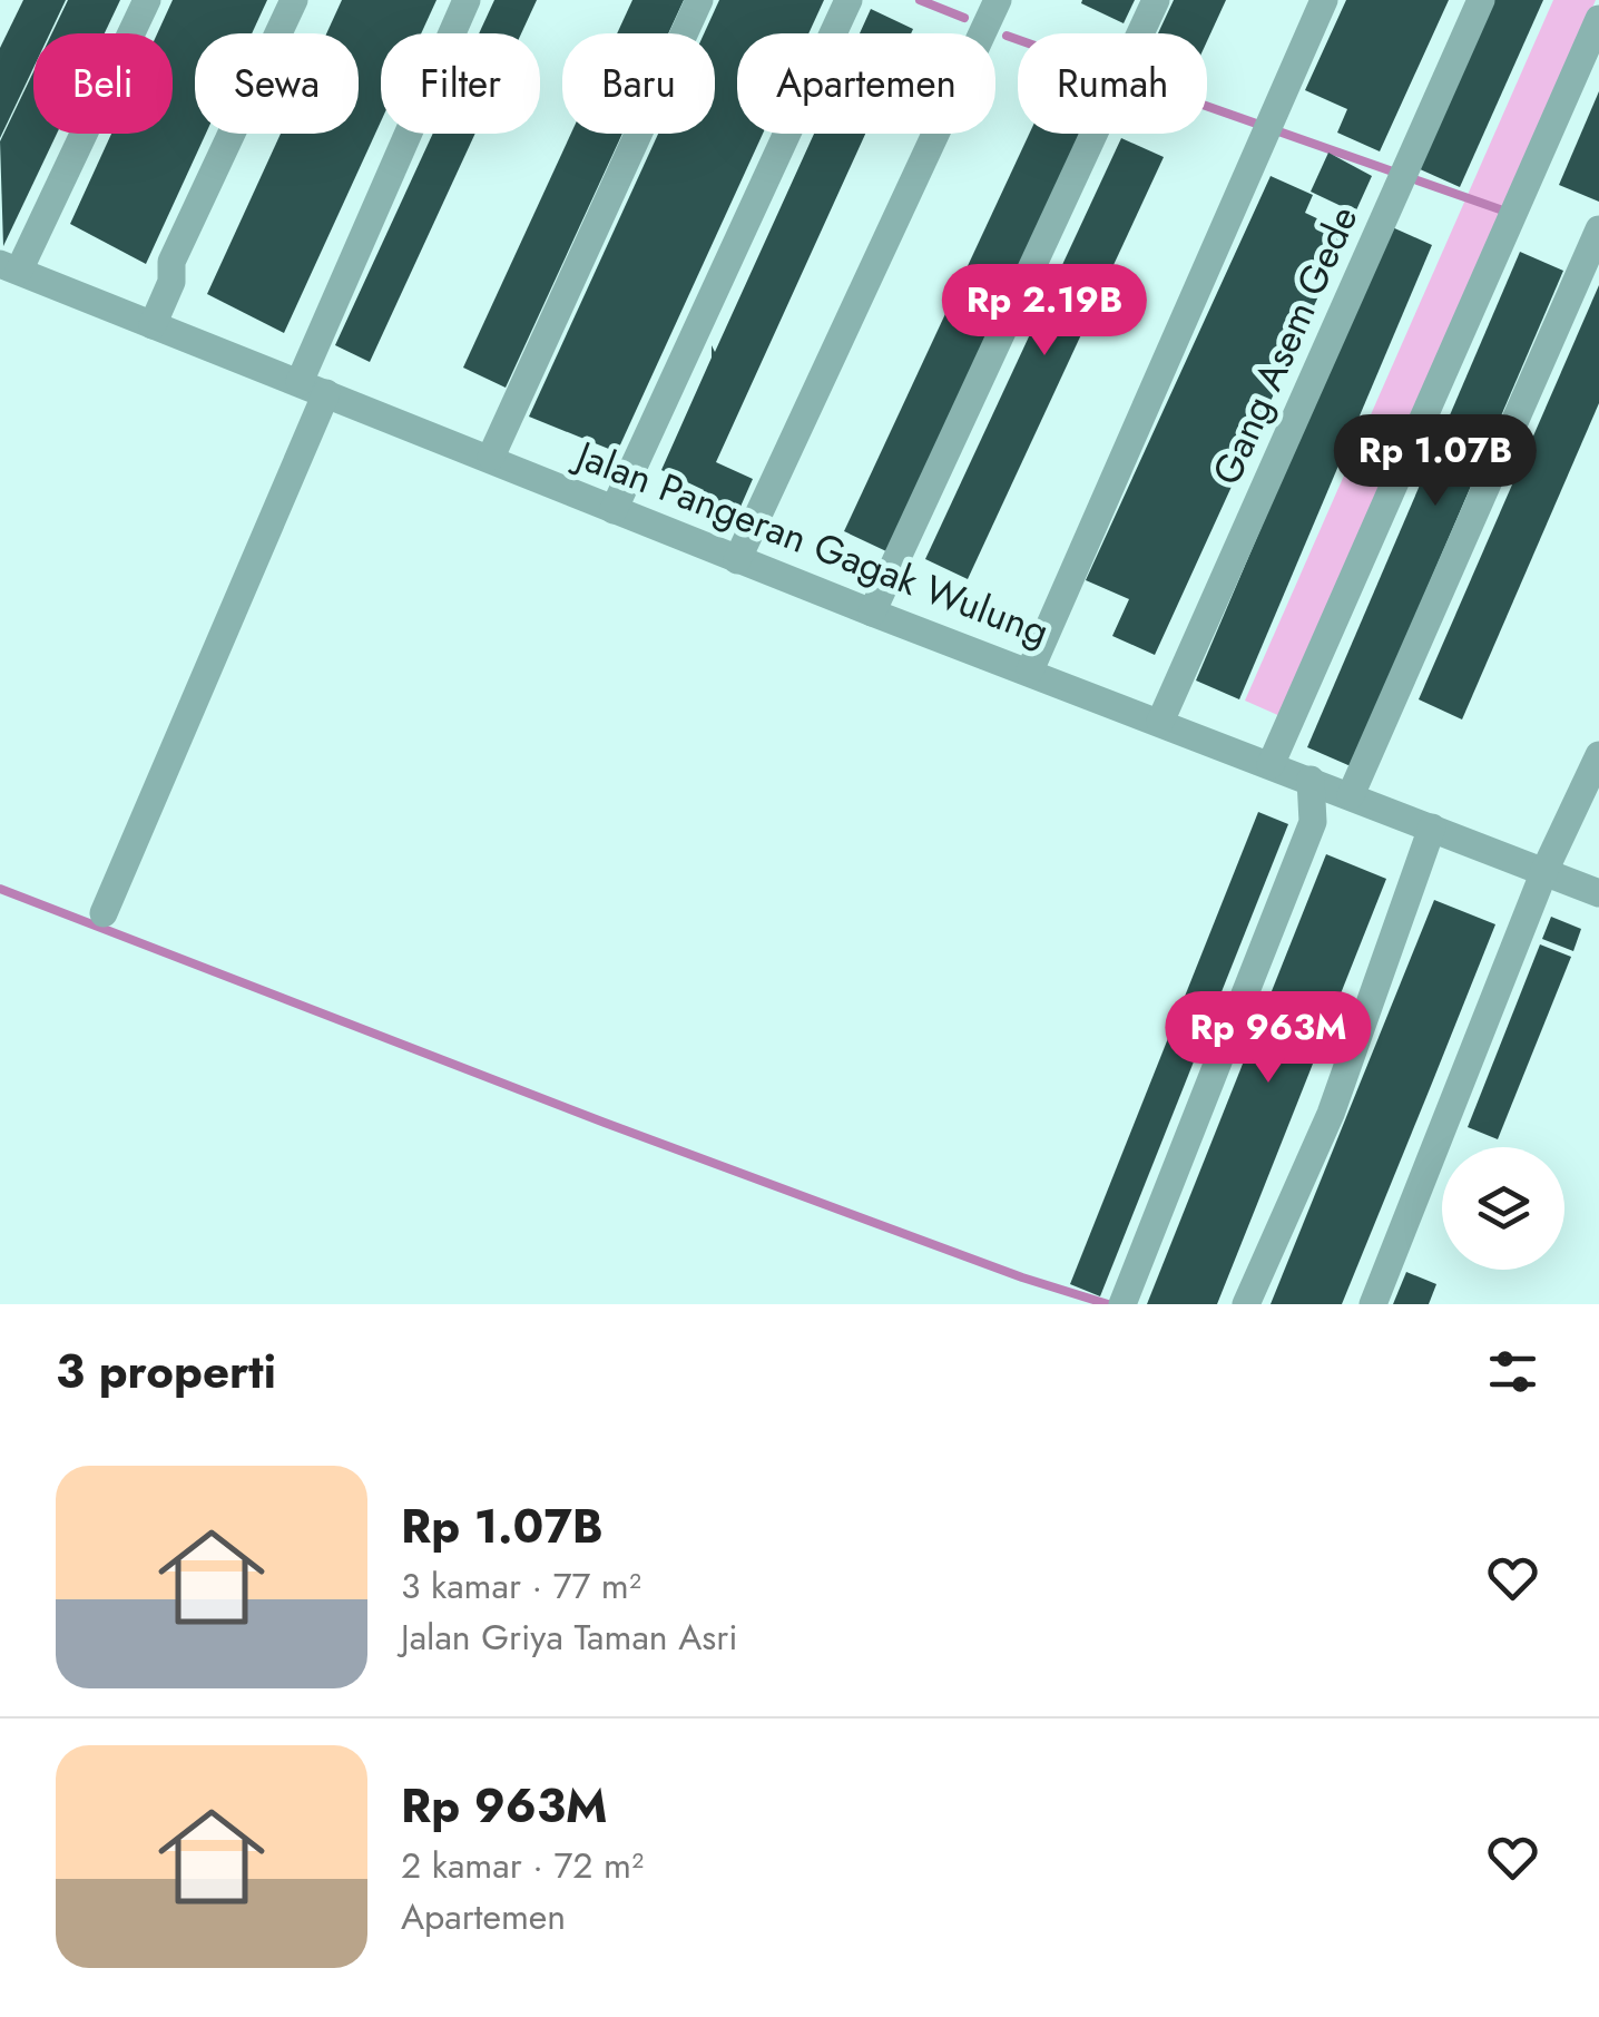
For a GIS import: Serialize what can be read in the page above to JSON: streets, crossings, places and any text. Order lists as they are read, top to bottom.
{
  "streets": {
    "street": ["Gang Asem Gede", "Jalan Pangeran Gagak Wulung"]
  },
  "crossings": [
    ["Gang Asem Gede", "Jalan Pangeran Gagak Wulung"]
  ],
  "page": {
    "chip": [
      "Beli",
      "Sewa",
      "Filter",
      "Baru",
      "Apartemen",
      "Rumah"
    ],
    "price": ["Rp 2.19B", "Rp 1.07B", "Rp 963M"],
    "heading": "3 properti",
    "list": [
      {
        "name": "Rp 1.07B",
        "note": "3 kamar · 77 m² · Jalan Griya Taman Asri"
      },
      {
        "name": "Rp 963M",
        "note": "2 kamar · 72 m² · Apartemen"
      }
    ]
  }
}
